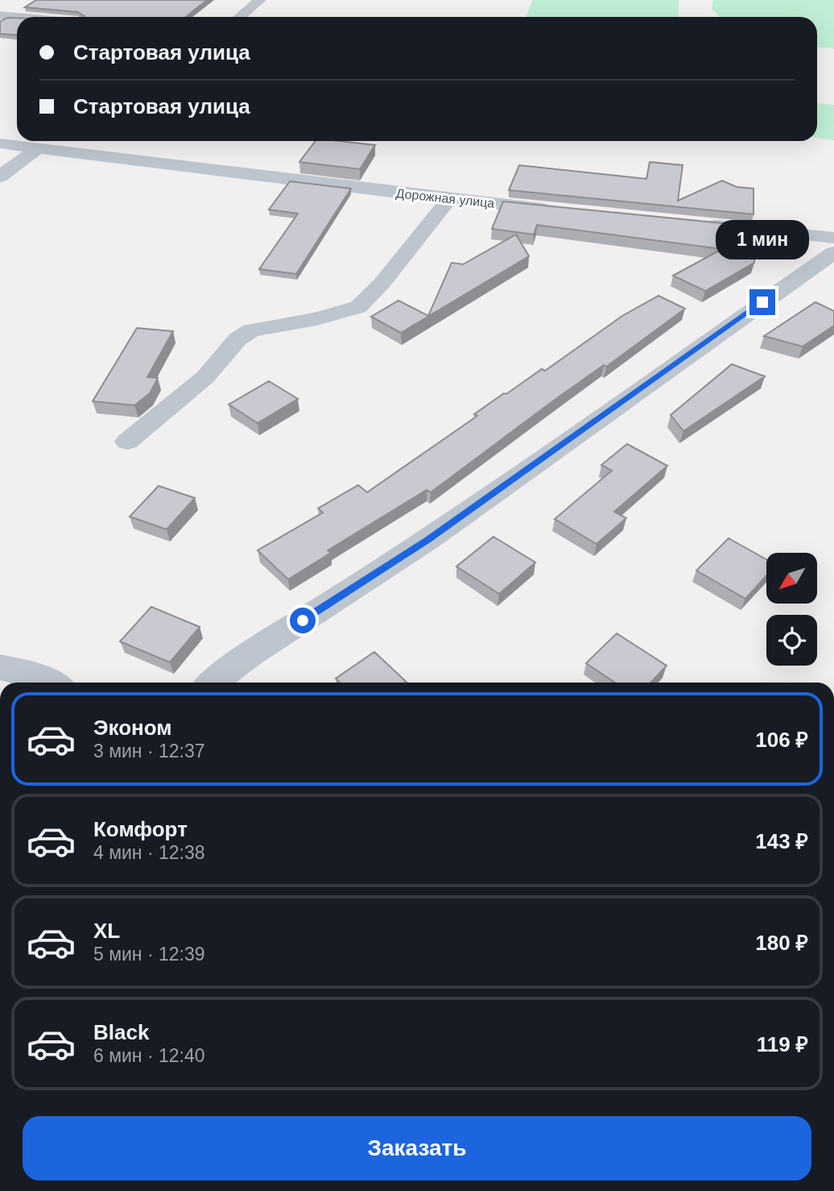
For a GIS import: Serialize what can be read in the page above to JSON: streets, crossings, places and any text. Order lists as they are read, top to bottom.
{
  "streets": {
    "street": ["Дорожная улица"]
  },
  "north": "bottom left",
  "page": {
    "banner": ["Стартовая улица", "Стартовая улица"],
    "bubble": "1 мин",
    "list": [
      {
        "name": "Эконом",
        "note": "3 мин · 12:37",
        "value": "106 ₽"
      },
      {
        "name": "Комфорт",
        "note": "4 мин · 12:38",
        "value": "143 ₽"
      },
      {
        "name": "XL",
        "note": "5 мин · 12:39",
        "value": "180 ₽"
      },
      {
        "name": "Black",
        "note": "6 мин · 12:40",
        "value": "119 ₽"
      }
    ],
    "buttons": "Заказать"
  }
}
